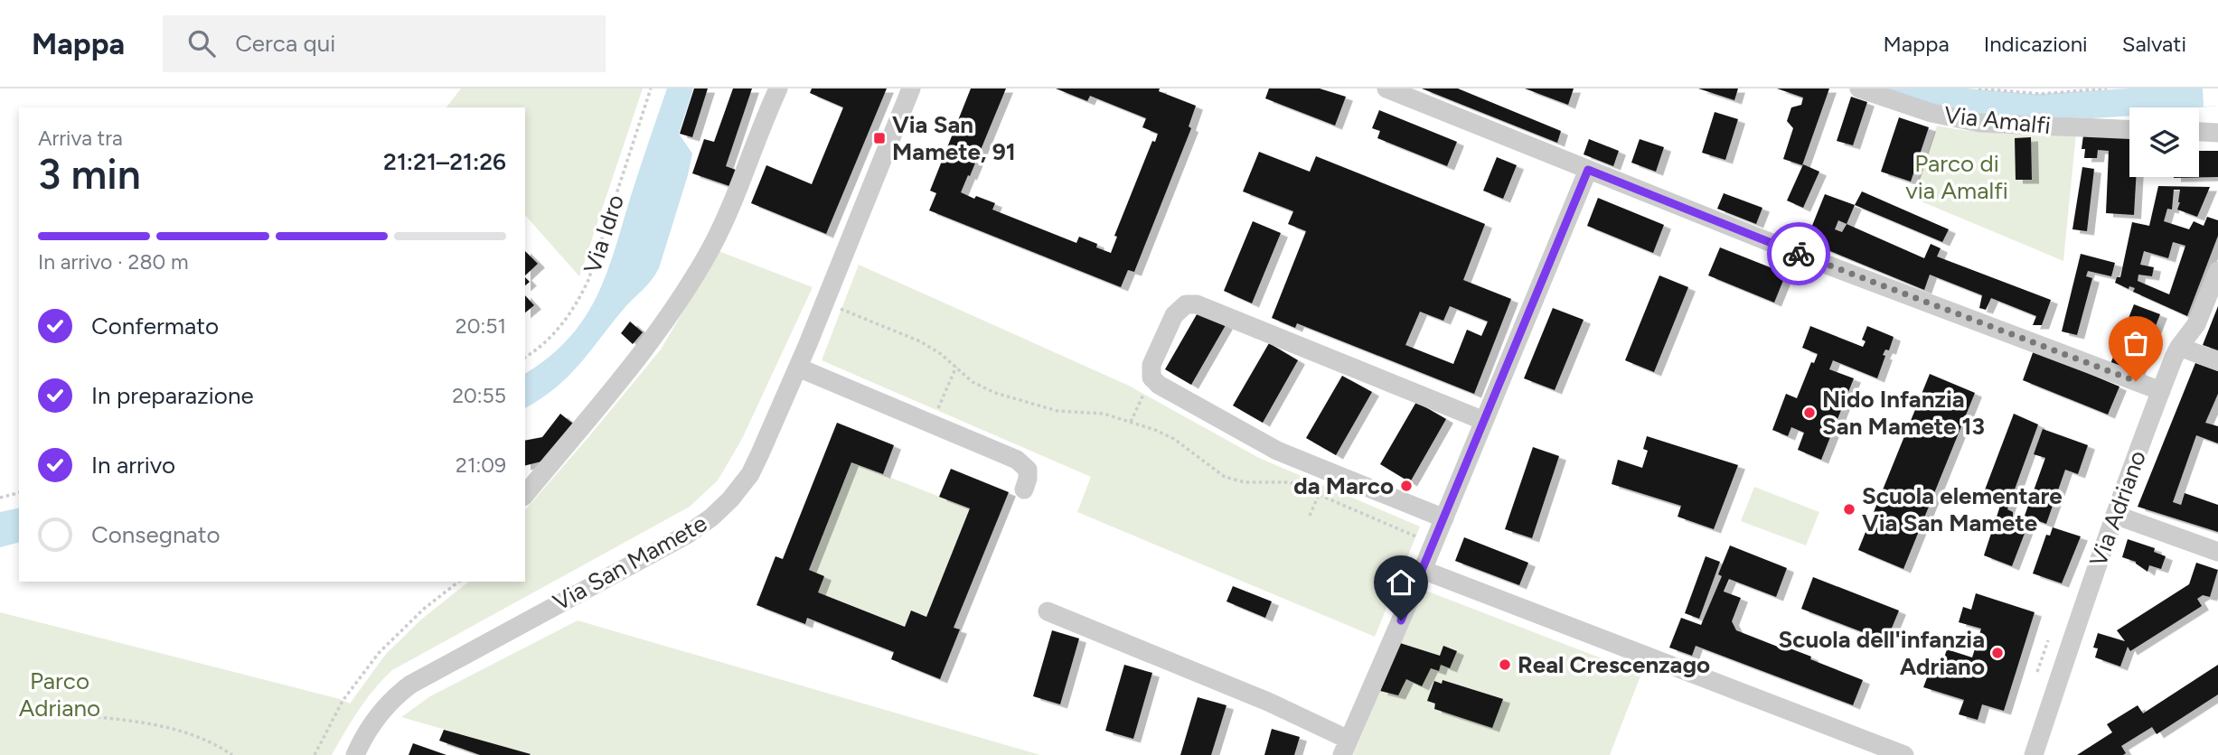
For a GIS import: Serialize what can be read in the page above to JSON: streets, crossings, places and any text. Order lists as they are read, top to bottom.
{
  "streets": {
    "street": ["Via Amalfi", "Via Adriano", "Via San Mamete"],
    "path": ["Via Idro"]
  },
  "parks": ["Parco di via Amalfi", "Parco Adriano"],
  "places": {
    "transit": ["Via San Mamete, 91"],
    "other": [
      "Nido Infanzia San Mamete 13",
      "da Marco",
      "Scuola elementare Via San Mamete",
      "Scuola dell'infanzia Adriano",
      "Real Crescenzago"
    ]
  },
  "page": {
    "header": "Mappa",
    "search": "Cerca qui",
    "nav": ["Mappa", "Indicazioni", "Salvati"],
    "heading": ["3 min", "Arriva tra", "21:21–21:26"],
    "bar": "In arrivo · 280 m",
    "list": [
      ["Confermato", "20:51"],
      ["In preparazione", "20:55"],
      ["In arrivo", "21:09"],
      "Consegnato"
    ]
  }
}
